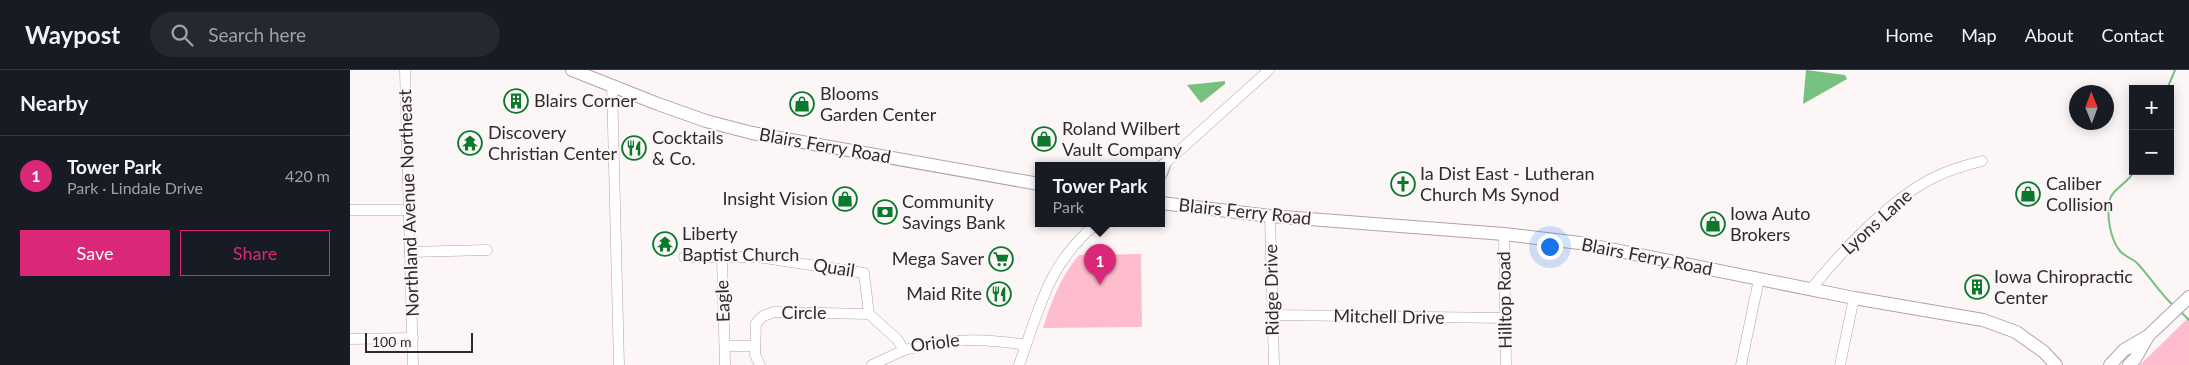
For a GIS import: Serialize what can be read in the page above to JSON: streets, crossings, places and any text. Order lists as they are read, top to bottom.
{
  "streets": {
    "main road": ["Blairs Ferry Road"],
    "street": [
      "Northland Avenue Northeast",
      "Lyons Lane",
      "Quail",
      "Ridge Drive",
      "Hilltop Road",
      "Eagle",
      "Circle",
      "Mitchell Drive",
      "Oriole"
    ]
  },
  "crossings": [
    ["Blairs Ferry Road", "Lyons Lane"],
    ["Blairs Ferry Road", "Ridge Drive"],
    ["Blairs Ferry Road", "Hilltop Road"],
    ["Quail", "Eagle"],
    ["Quail", "Circle"],
    ["Quail", "Oriole"],
    ["Ridge Drive", "Mitchell Drive"],
    ["Hilltop Road", "Mitchell Drive"],
    ["Circle", "Oriole"]
  ],
  "places": {
    "building": ["Blairs Corner", "Iowa Chiropractic Center"],
    "shop": [
      "Blooms Garden Center",
      "Roland Wilbert Vault Company",
      "Caliber Collision",
      "Insight Vision",
      "Iowa Auto Brokers"
    ],
    "temple": ["Discovery Christian Center", "Liberty Baptist Church"],
    "restaurant": ["Cocktails & Co.", "Maid Rite"],
    "church": ["Ia Dist East - Lutheran Church Ms Synod"],
    "bank": ["Community Savings Bank"],
    "supermarket": ["Mega Saver"]
  },
  "scale_bar": "100 m",
  "north": "top",
  "page": {
    "header": "Waypost",
    "search": "Search here",
    "nav": [
      "Home",
      "Map",
      "About",
      "Contact"
    ],
    "heading": "Nearby",
    "map_buttons": ["+", "−"],
    "list": [
      {
        "mark": "1",
        "name": "Tower Park",
        "note": "Park · Lindale Drive",
        "value": "420 m"
      }
    ],
    "popup": ["Tower Park", "Park"],
    "buttons": ["Save", "Share"],
    "pins": "1",
    "scale": "100 m"
  }
}
